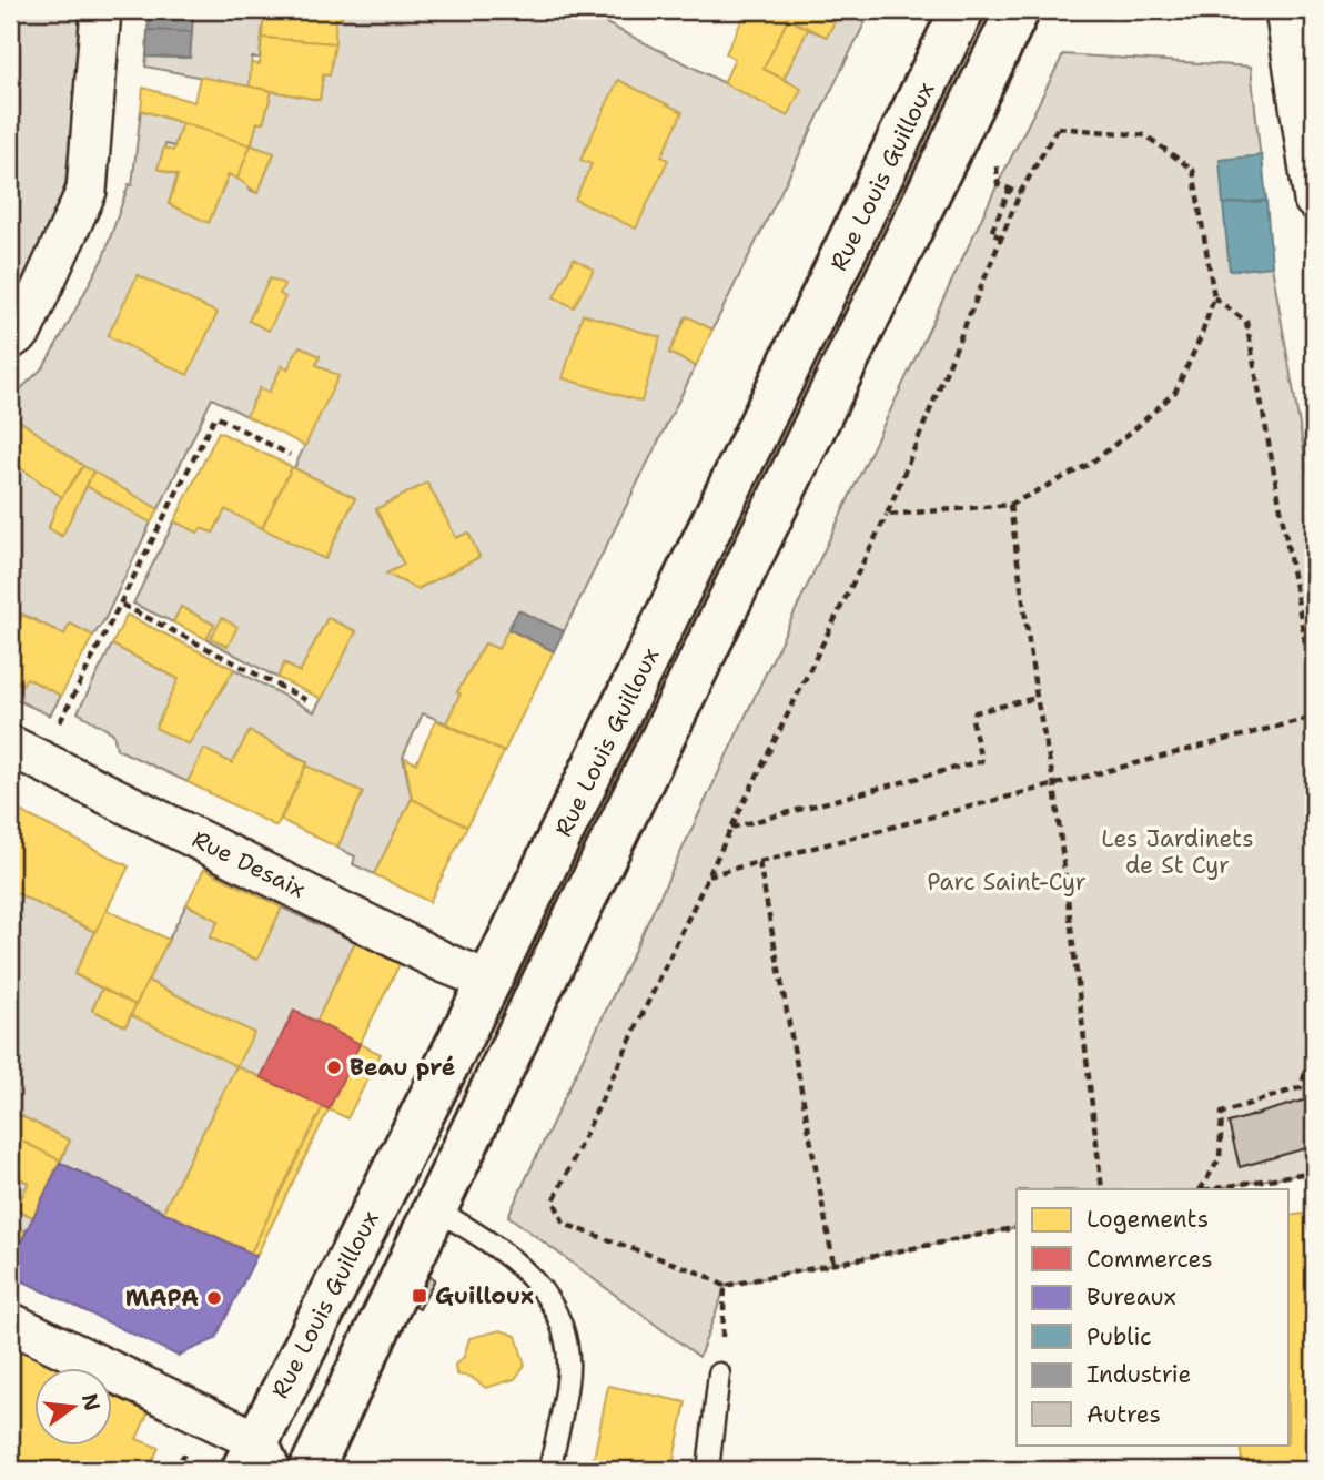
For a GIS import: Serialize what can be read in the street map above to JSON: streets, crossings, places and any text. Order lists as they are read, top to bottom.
{
  "streets": {
    "main road": ["Rue Louis Guilloux"],
    "street": ["Rue Desaix"]
  },
  "crossings": [
    ["Rue Louis Guilloux", "Rue Desaix"]
  ],
  "parks": ["Les Jardinets de St Cyr", "Parc Saint-Cyr"],
  "places": {
    "other": ["Beau pré", "MAPA"],
    "transit": ["Guilloux"]
  },
  "legend": [
    "Logements",
    "Commerces",
    "Bureaux",
    "Public",
    "Industrie",
    "Autres"
  ],
  "north": "right"
}
